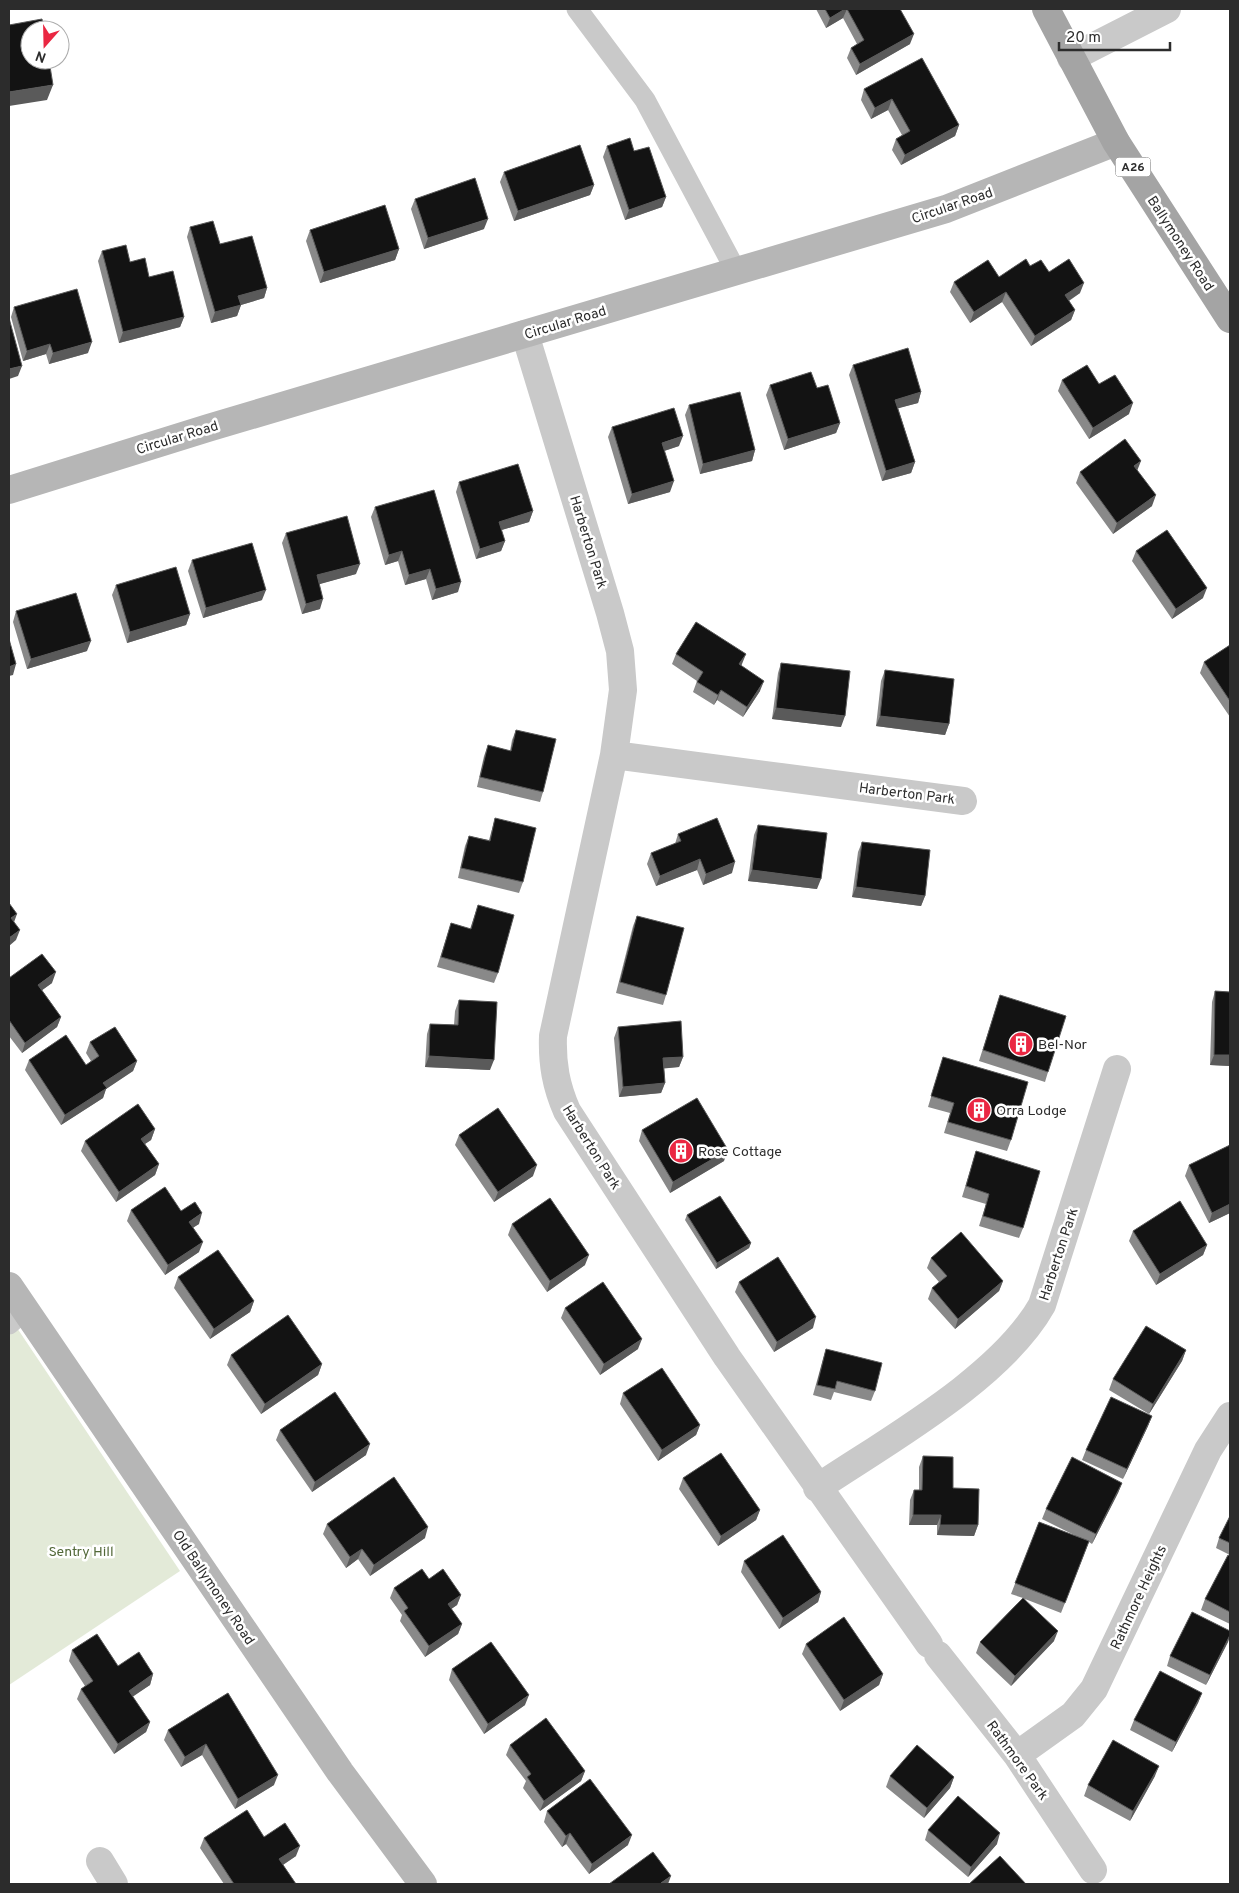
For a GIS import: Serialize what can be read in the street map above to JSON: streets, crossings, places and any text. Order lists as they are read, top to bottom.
{
  "streets": {
    "main road": ["A26", "Ballymoney Road"],
    "street": [
      "Circular Road",
      "Harberton Park",
      "Old Ballymoney Road",
      "Rathmore Heights",
      "Rathmore Park"
    ]
  },
  "crossings": [
    ["Circular Road", "Ballymoney Road"],
    ["Circular Road", "Harberton Park"],
    ["Harberton Park", "Rathmore Park"],
    ["Rathmore Heights", "Rathmore Park"]
  ],
  "parks": ["Sentry Hill"],
  "places": {
    "building": ["Bel-Nor", "Orra Lodge", "Rose Cottage"]
  },
  "scale_bar": "20 m",
  "north": "bottom"
}
